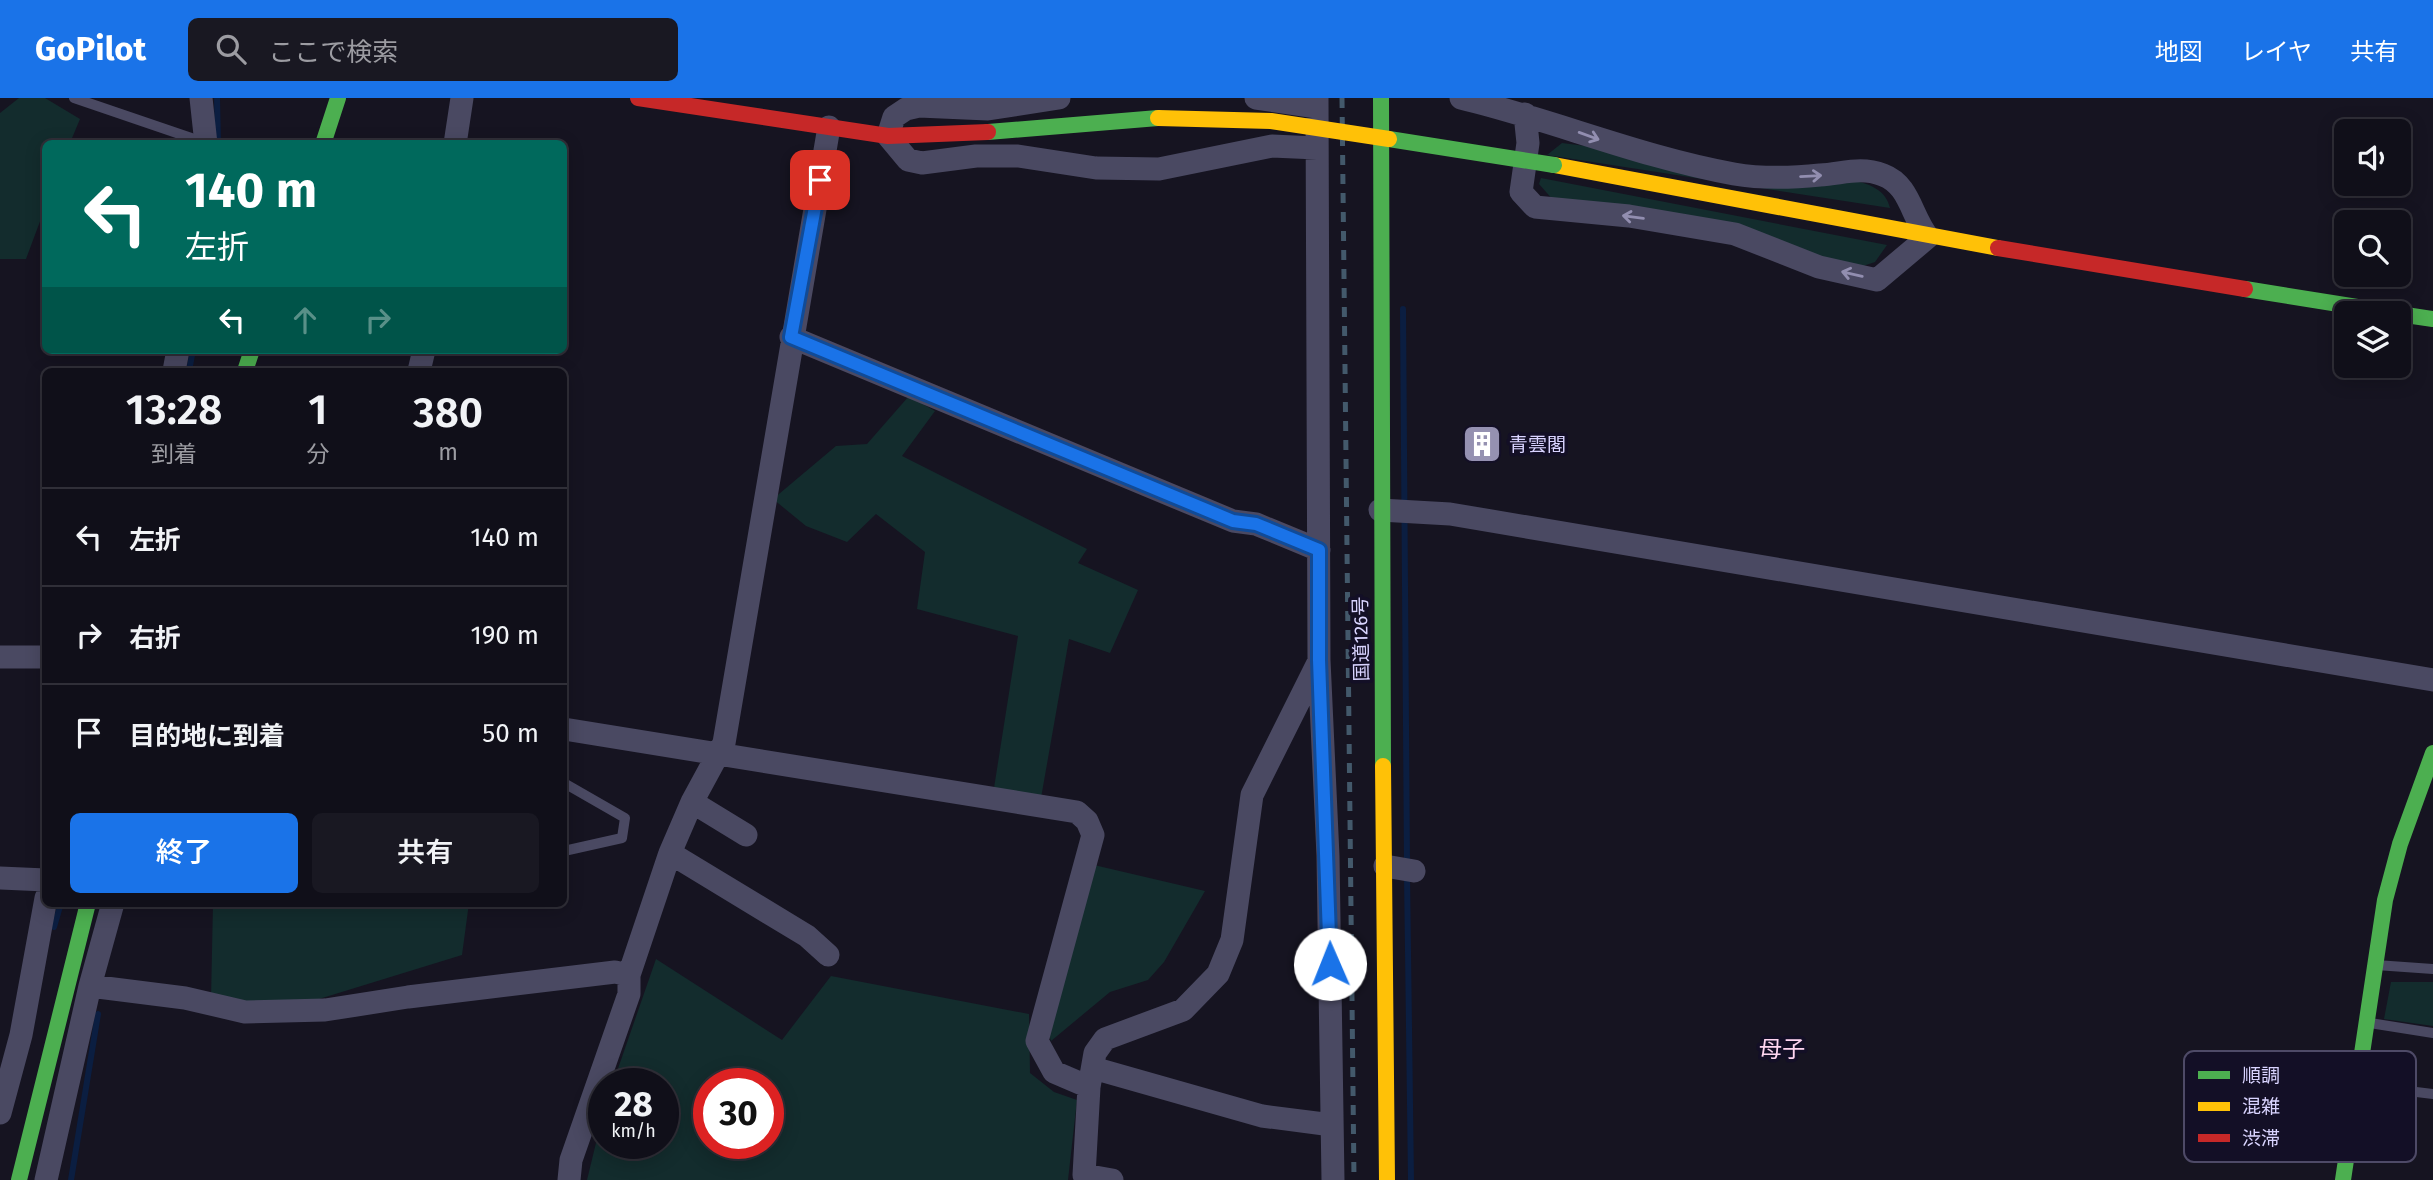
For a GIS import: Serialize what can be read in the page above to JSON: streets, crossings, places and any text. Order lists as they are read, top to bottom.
{
  "streets": {
    "main road": ["国道126号"]
  },
  "districts": ["母子"],
  "places": {
    "building": ["青雲閣"]
  },
  "legend": ["順調", "混雑", "渋滞"],
  "page": {
    "header": "GoPilot",
    "search": "ここで検索",
    "nav": ["地図", "レイヤ", "共有"],
    "turn": ["140 m", "左折"],
    "eta": [
      "13:28",
      "到着",
      "1",
      "分",
      "380",
      "m"
    ],
    "list": [
      {
        "name": "左折",
        "value": "140 m"
      },
      {
        "name": "右折",
        "value": "190 m"
      },
      {
        "name": "目的地に到着",
        "value": "50 m"
      }
    ],
    "buttons": ["終了", "共有"],
    "speed": "28 km/h",
    "limit": "30"
  }
}
